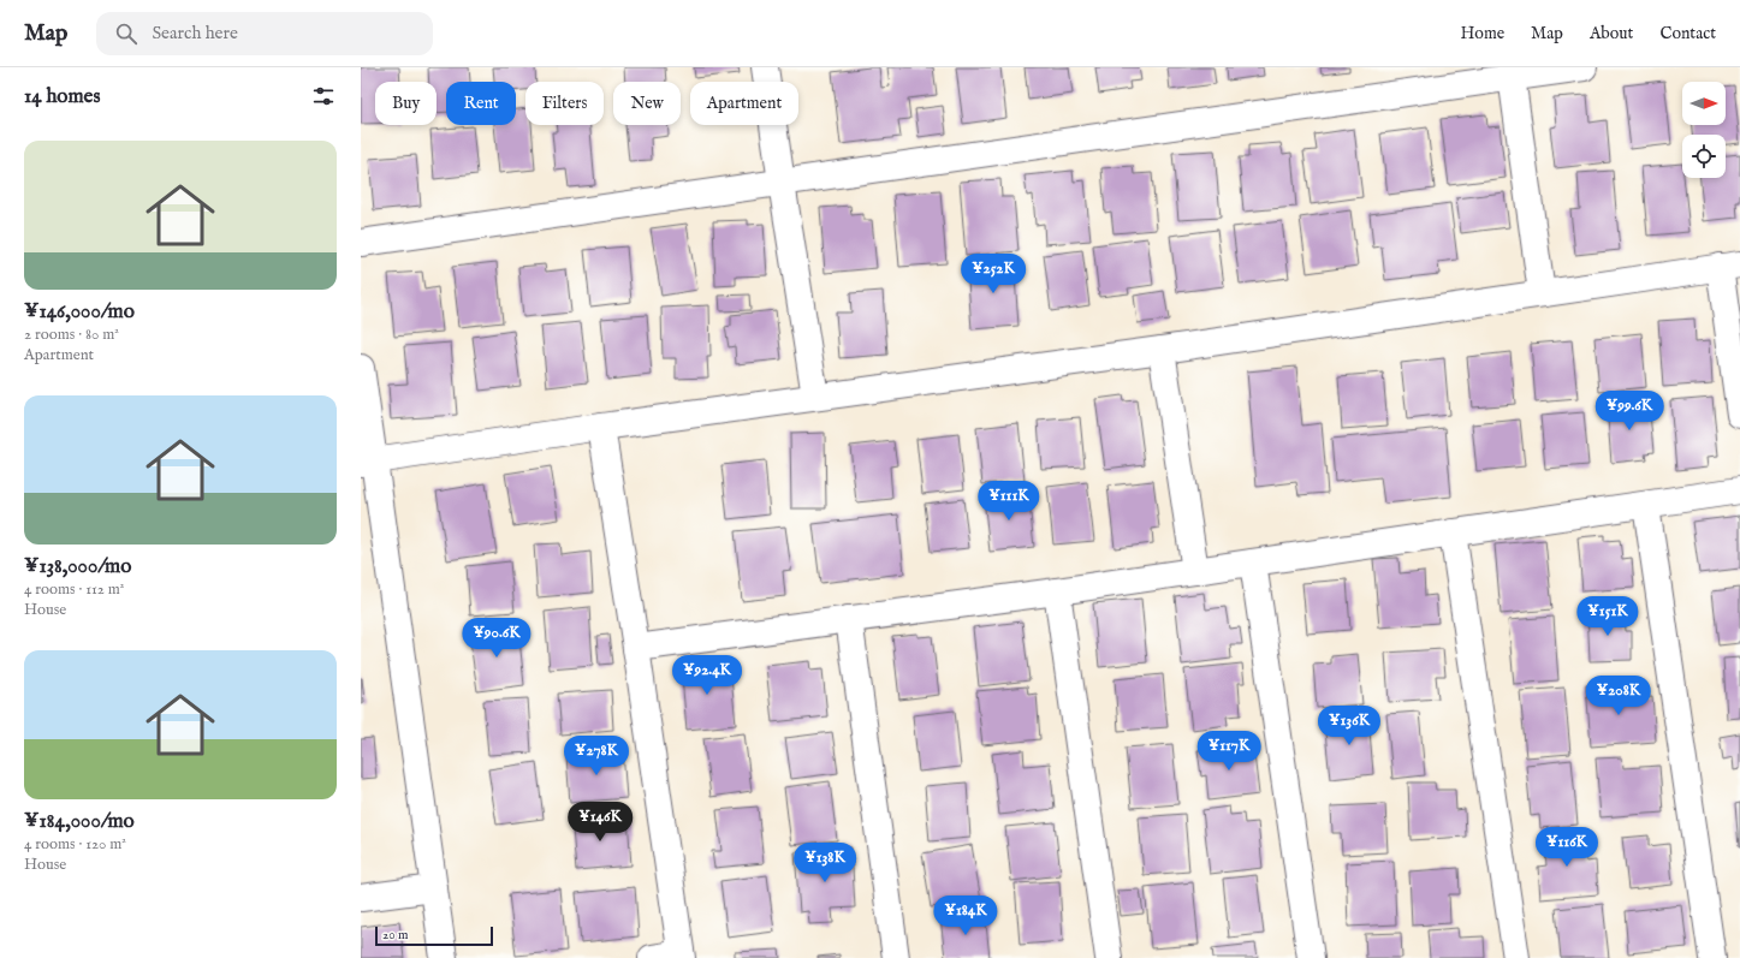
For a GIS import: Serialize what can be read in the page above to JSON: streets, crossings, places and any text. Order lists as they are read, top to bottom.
{
  "scale_bar": "20 m",
  "north": "right",
  "page": {
    "header": "Map",
    "search": "Search here",
    "nav": [
      "Home",
      "Map",
      "About",
      "Contact"
    ],
    "heading": "14 homes",
    "chip": [
      "Buy",
      "Rent",
      "Filters",
      "New",
      "Apartment"
    ],
    "list": [
      {
        "name": "¥146,000/mo",
        "note": "2 rooms · 80 m² · Apartment"
      },
      {
        "name": "¥138,000/mo",
        "note": "4 rooms · 112 m² · House"
      },
      {
        "name": "¥184,000/mo",
        "note": "4 rooms · 120 m² · House"
      }
    ],
    "price": [
      "¥252K",
      "¥99.6K",
      "¥111K",
      "¥151K",
      "¥90.6K",
      "¥92.4K",
      "¥208K",
      "¥136K",
      "¥117K",
      "¥278K",
      "¥146K",
      "¥116K",
      "¥138K",
      "¥184K"
    ],
    "scale": "20 m"
  }
}
